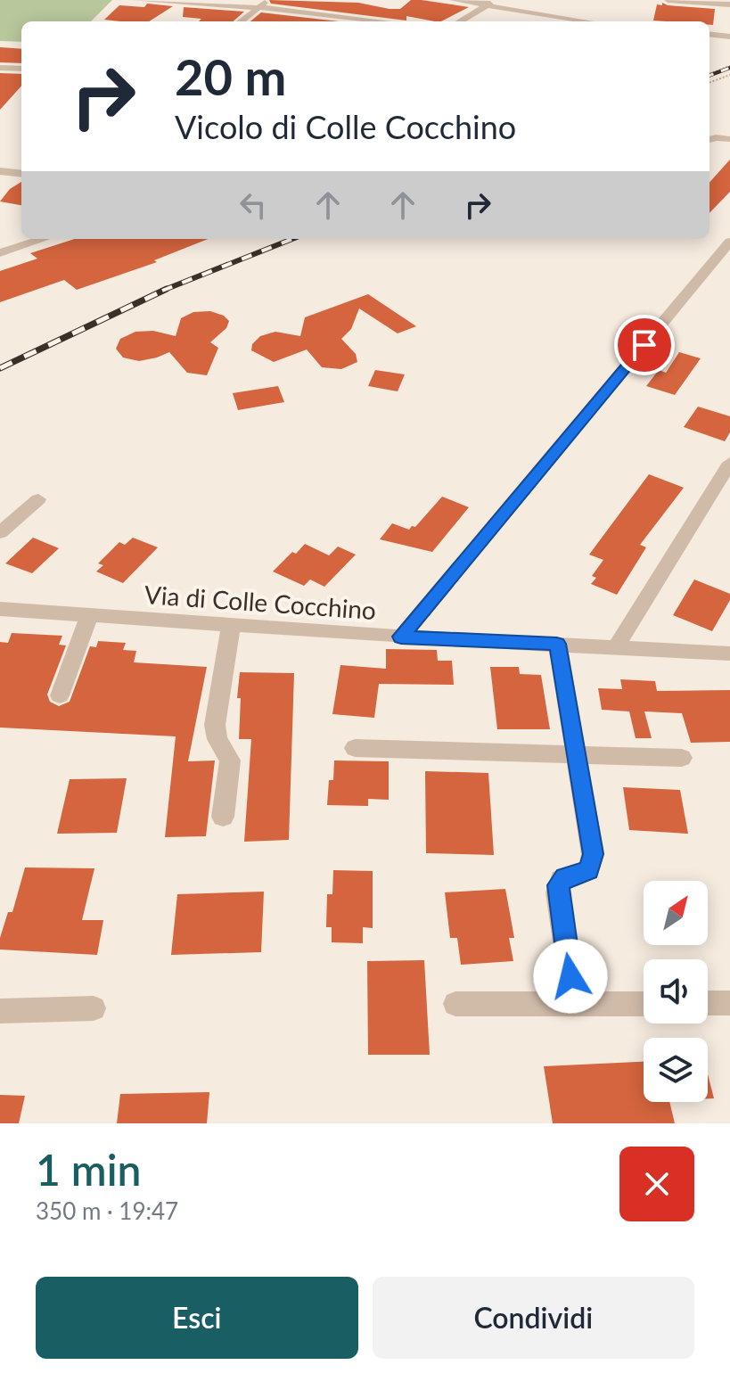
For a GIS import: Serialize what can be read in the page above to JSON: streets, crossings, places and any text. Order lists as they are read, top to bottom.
{
  "streets": {
    "street": ["Via di Colle Cocchino"]
  },
  "north": "top right",
  "page": {
    "turn": ["20 m", "Vicolo di Colle Cocchino"],
    "heading": ["1 min", "350 m · 19:47"],
    "buttons": ["Esci", "Condividi"]
  }
}
